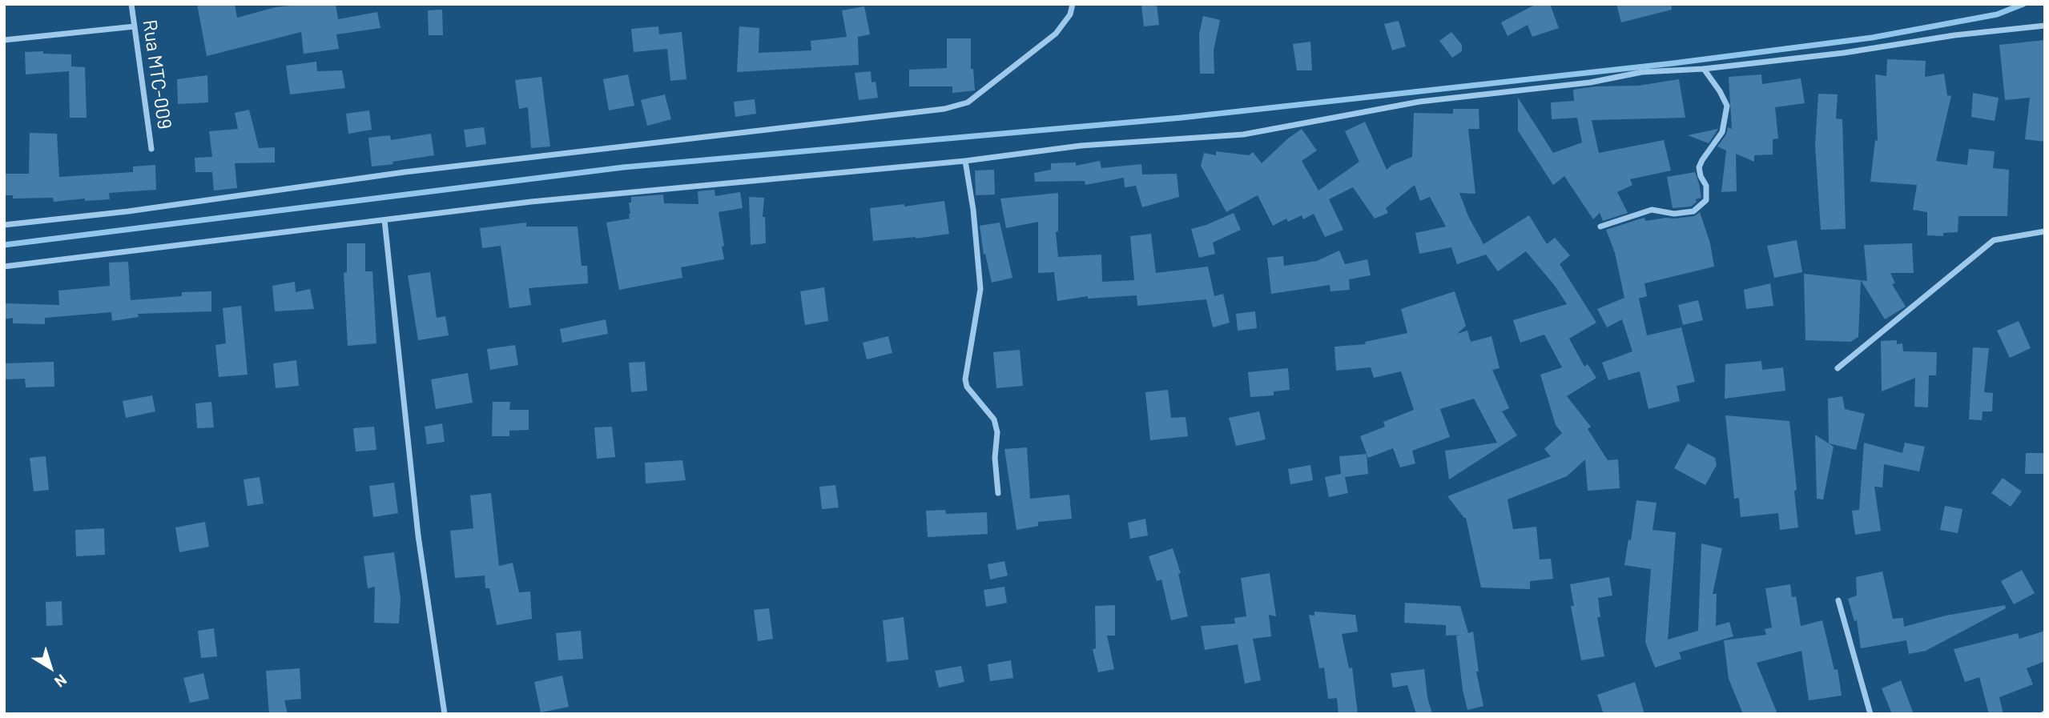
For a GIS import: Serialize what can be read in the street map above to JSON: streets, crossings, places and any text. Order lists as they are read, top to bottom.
{
  "streets": {
    "street": ["Rua MTC-009"]
  },
  "north": "bottom right"
}
